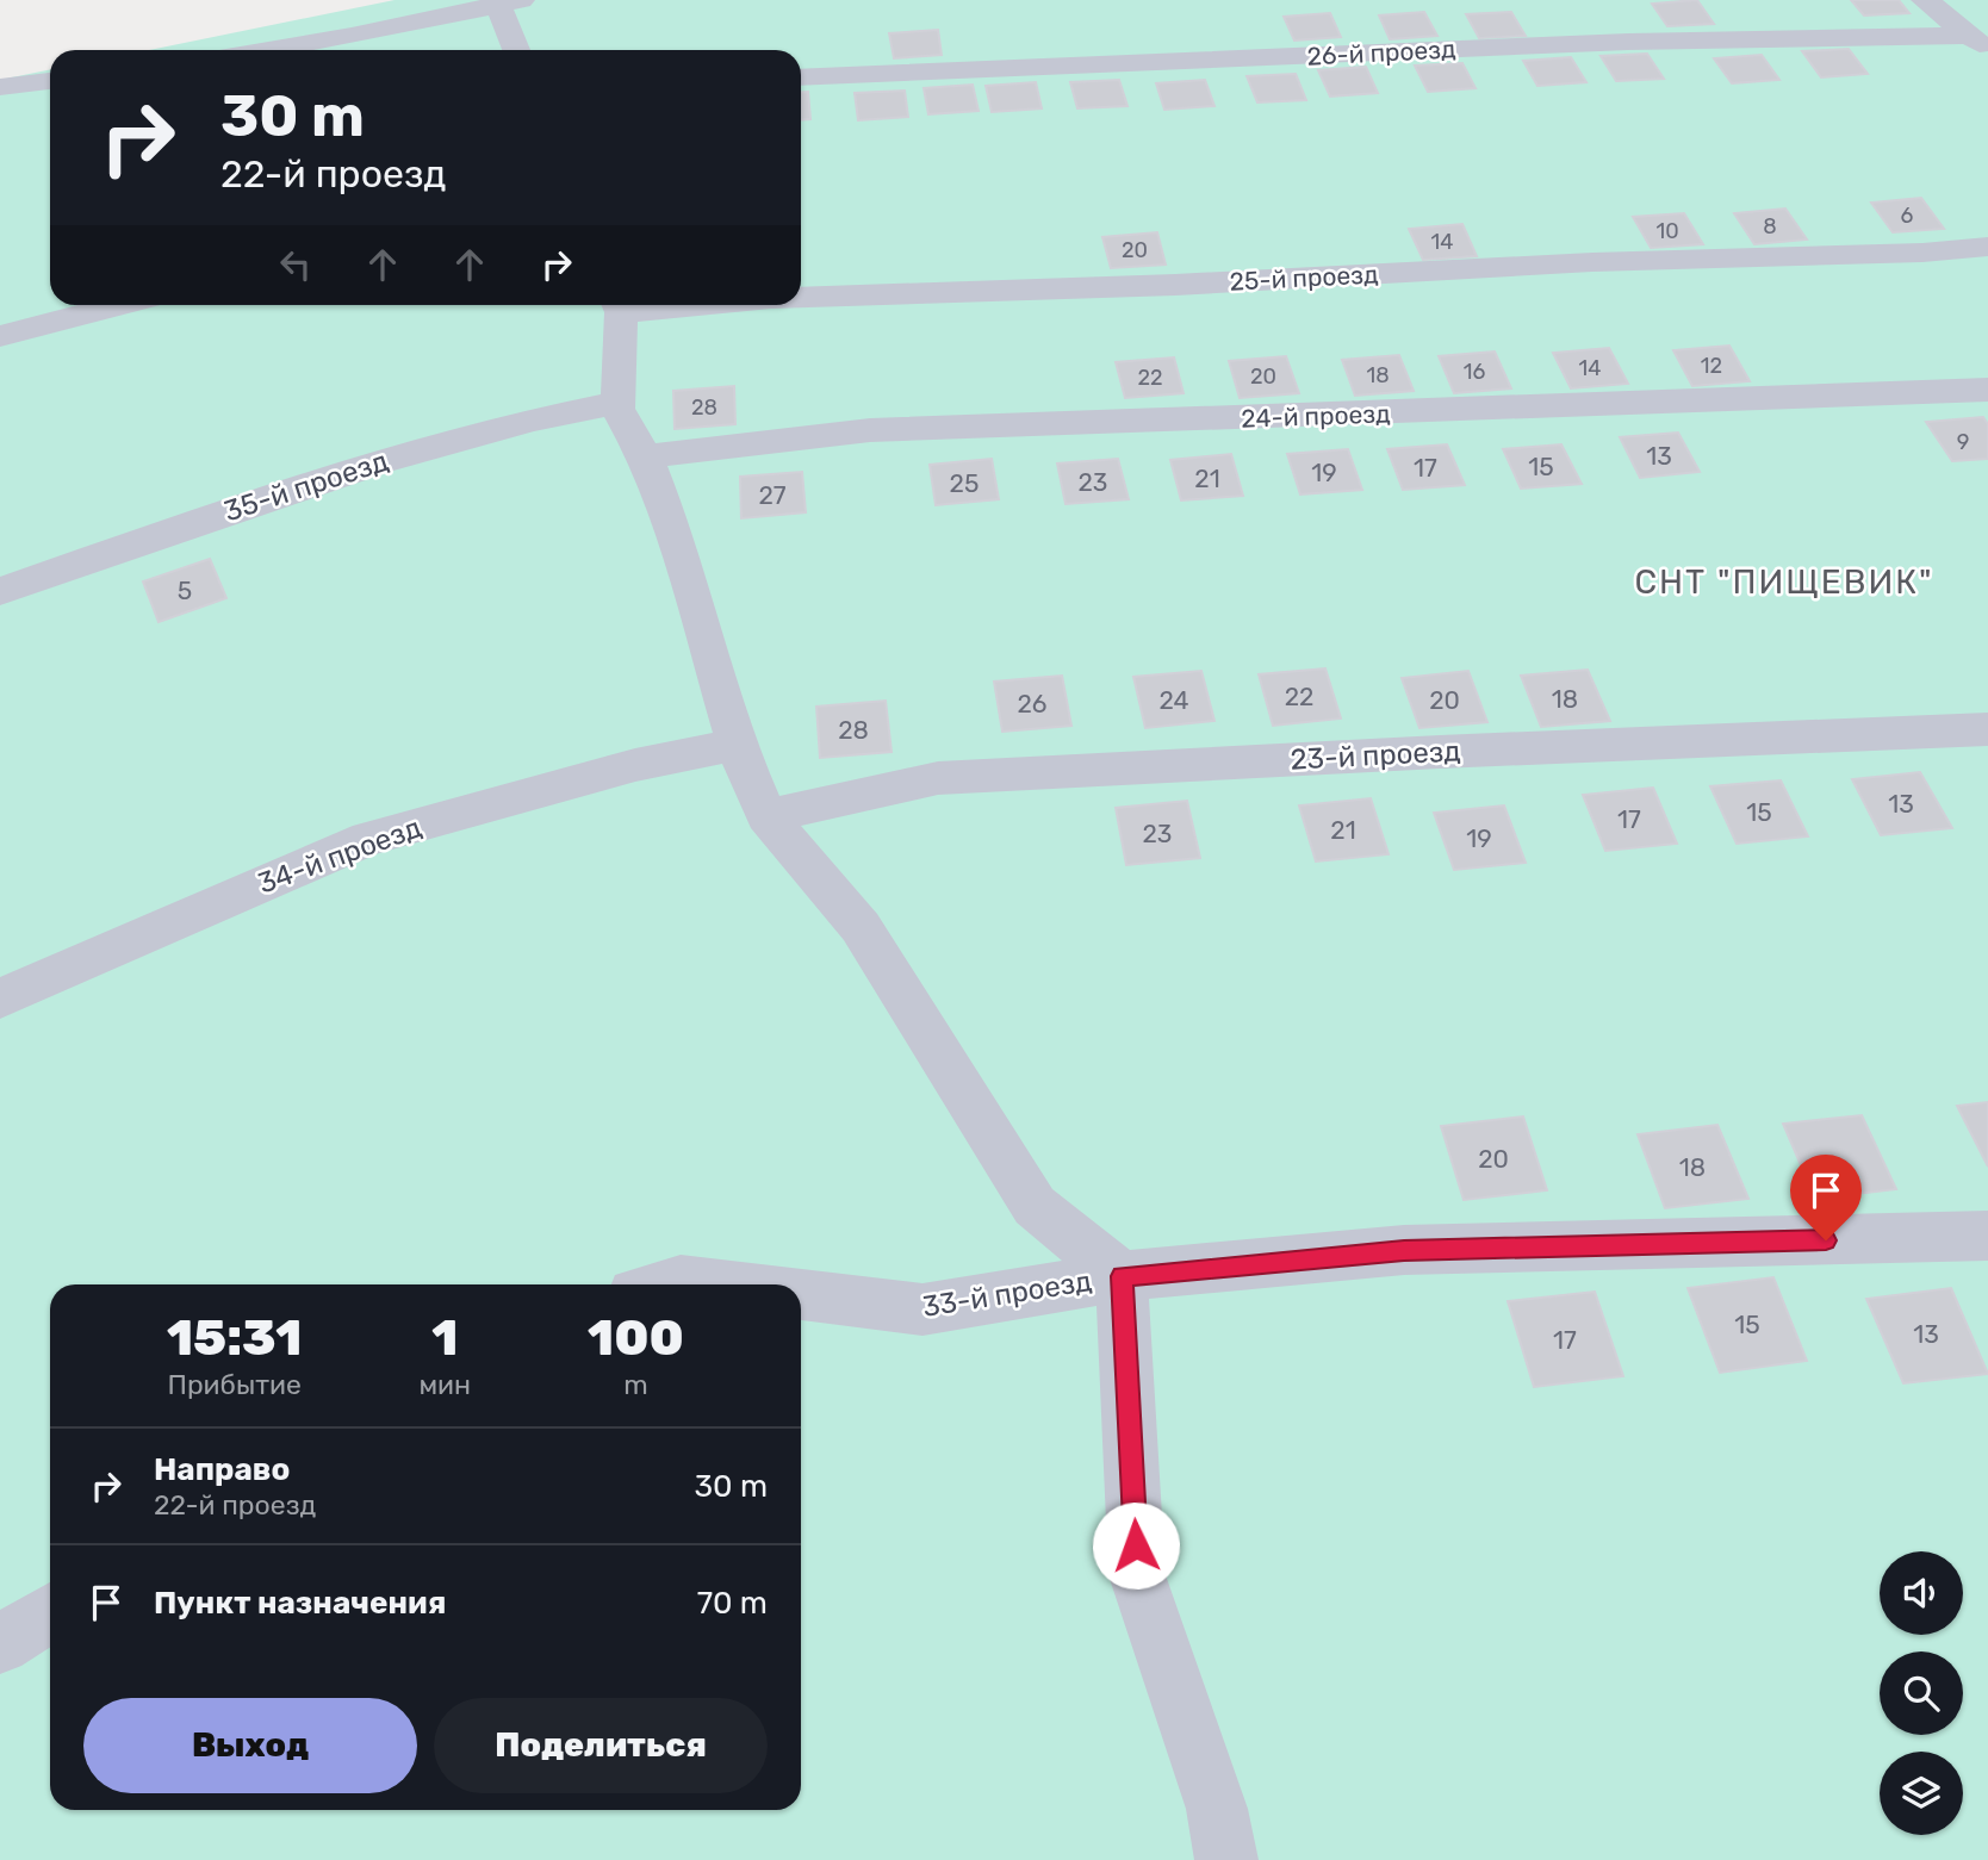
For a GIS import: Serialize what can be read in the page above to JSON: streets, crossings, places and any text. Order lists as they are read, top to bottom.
{
  "streets": {
    "street": [
      "26-й проезд",
      "25-й проезд",
      "24-й проезд",
      "35-й проезд",
      "23-й проезд",
      "34-й проезд",
      "33-й проезд"
    ]
  },
  "districts": ["СНТ \"ПИЩЕВИК\""],
  "house_numbers": [
    "6",
    "8",
    "10",
    "14",
    "20",
    "12",
    "14",
    "16",
    "18",
    "20",
    "22",
    "28",
    "9",
    "13",
    "15",
    "17",
    "19",
    "21",
    "23",
    "25",
    "27",
    "5",
    "22",
    "18",
    "24",
    "20",
    "26",
    "28",
    "13",
    "15",
    "17",
    "21",
    "23",
    "19",
    "20",
    "18",
    "15",
    "13",
    "17"
  ],
  "page": {
    "turn": ["30 m", "22-й проезд"],
    "eta": [
      "15:31",
      "Прибытие",
      "1",
      "мин",
      "100",
      "m"
    ],
    "list": [
      {
        "name": "Направо",
        "note": "22-й проезд",
        "value": "30 m"
      },
      {
        "name": "Пункт назначения",
        "value": "70 m"
      }
    ],
    "buttons": ["Выход", "Поделиться"]
  }
}
